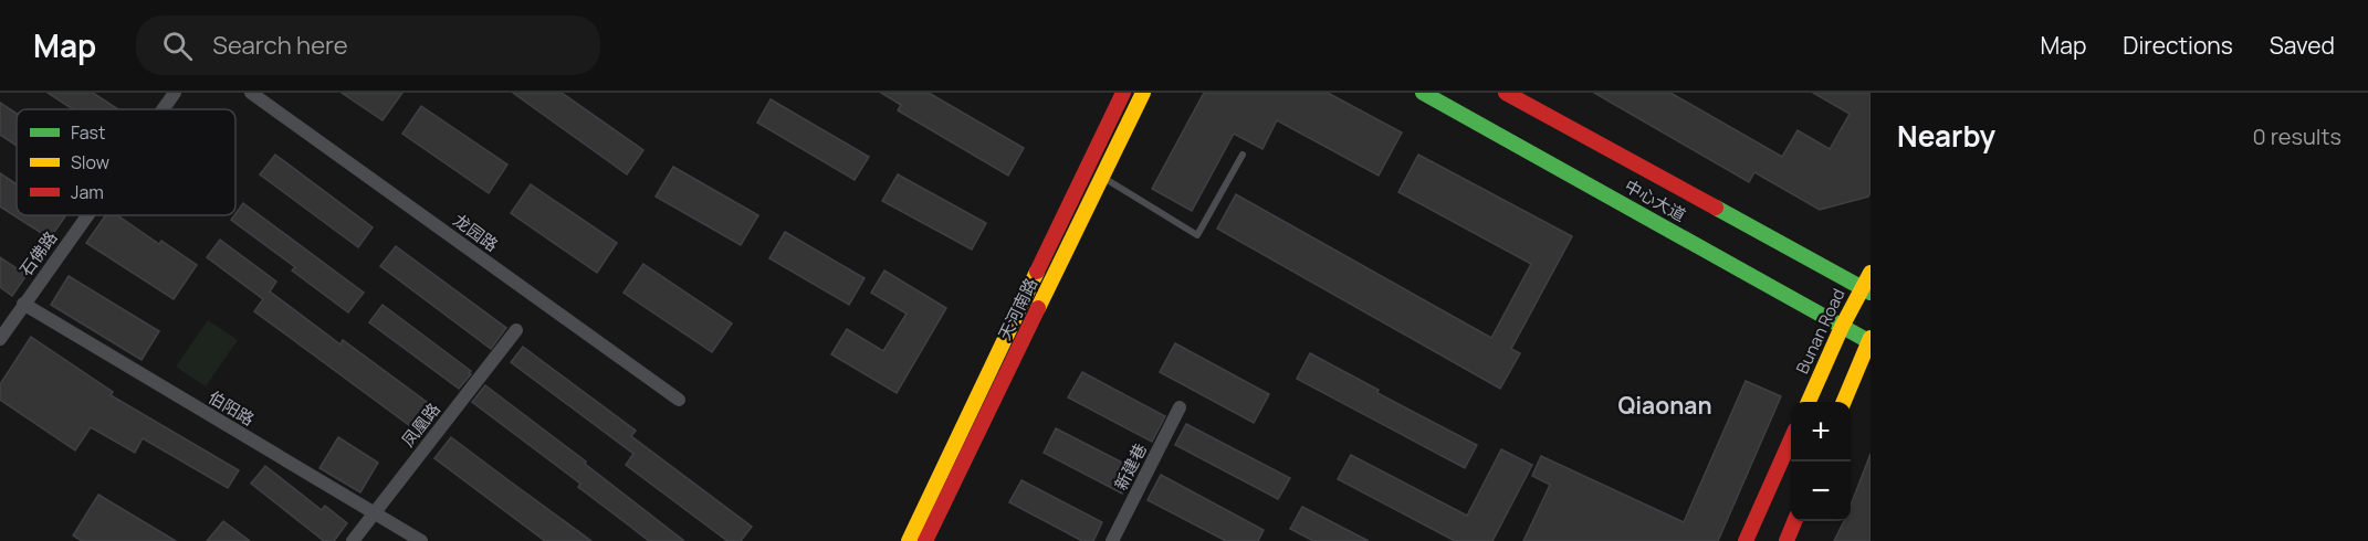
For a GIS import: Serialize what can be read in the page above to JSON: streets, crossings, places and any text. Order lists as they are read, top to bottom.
{
  "streets": {
    "main road": ["中心大道", "天河南路", "Bunan Road"],
    "street": [
      "龙园路",
      "石佛路",
      "伯阳路",
      "凤凰路",
      "新建巷"
    ]
  },
  "crossings": [
    ["中心大道", "Bunan Road"],
    ["石佛路", "伯阳路"],
    ["伯阳路", "凤凰路"]
  ],
  "districts": ["Qiaonan"],
  "legend": ["Fast", "Slow", "Jam"],
  "page": {
    "header": "Map",
    "search": "Search here",
    "nav": ["Map", "Directions", "Saved"],
    "heading": ["Nearby", "0 results"],
    "map_buttons": ["+", "−"]
  }
}
